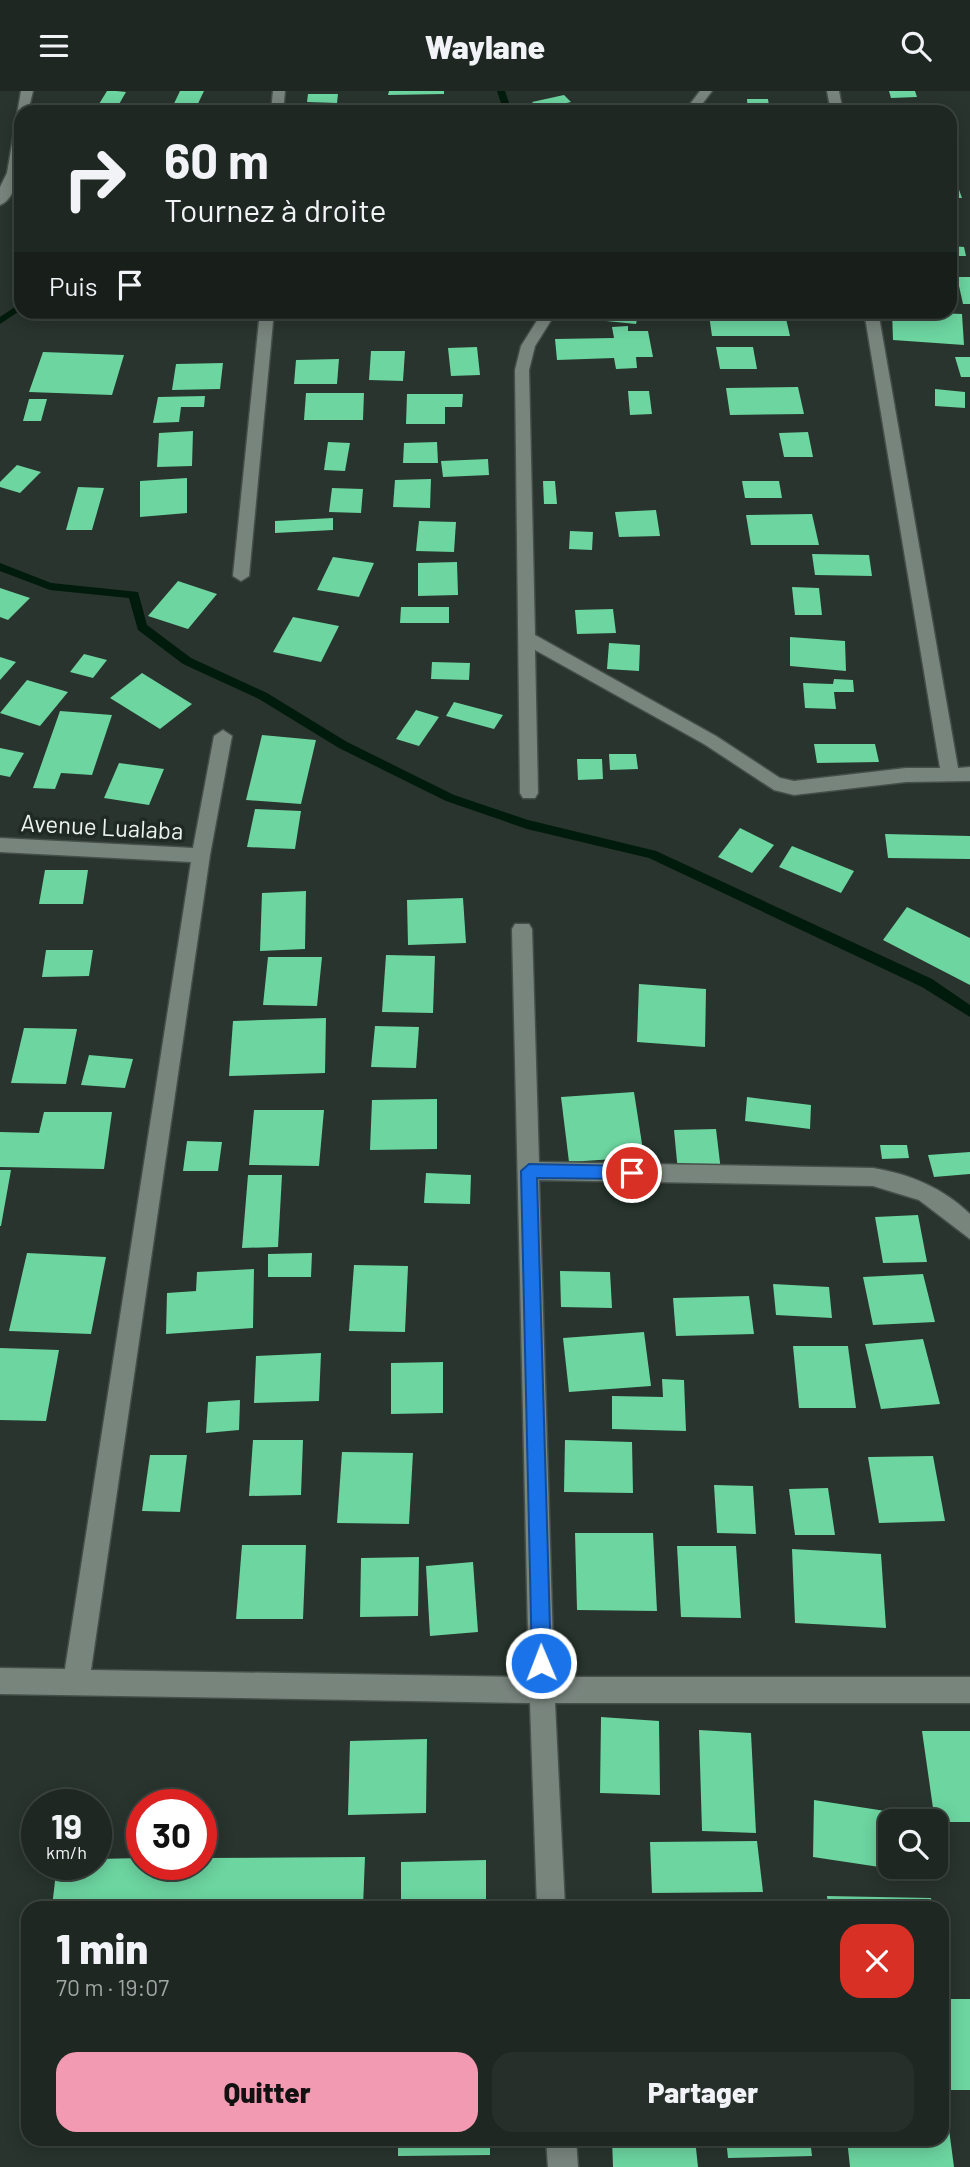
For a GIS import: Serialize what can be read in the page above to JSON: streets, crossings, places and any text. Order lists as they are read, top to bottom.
{
  "streets": {
    "street": ["Avenue Lualaba"]
  },
  "page": {
    "header": "Waylane",
    "turn": ["60 m", "Tournez à droite"],
    "then": "Puis",
    "speed": "19 km/h",
    "limit": "30",
    "heading": ["1 min", "70 m · 19:07"],
    "buttons": ["Quitter", "Partager"]
  }
}
